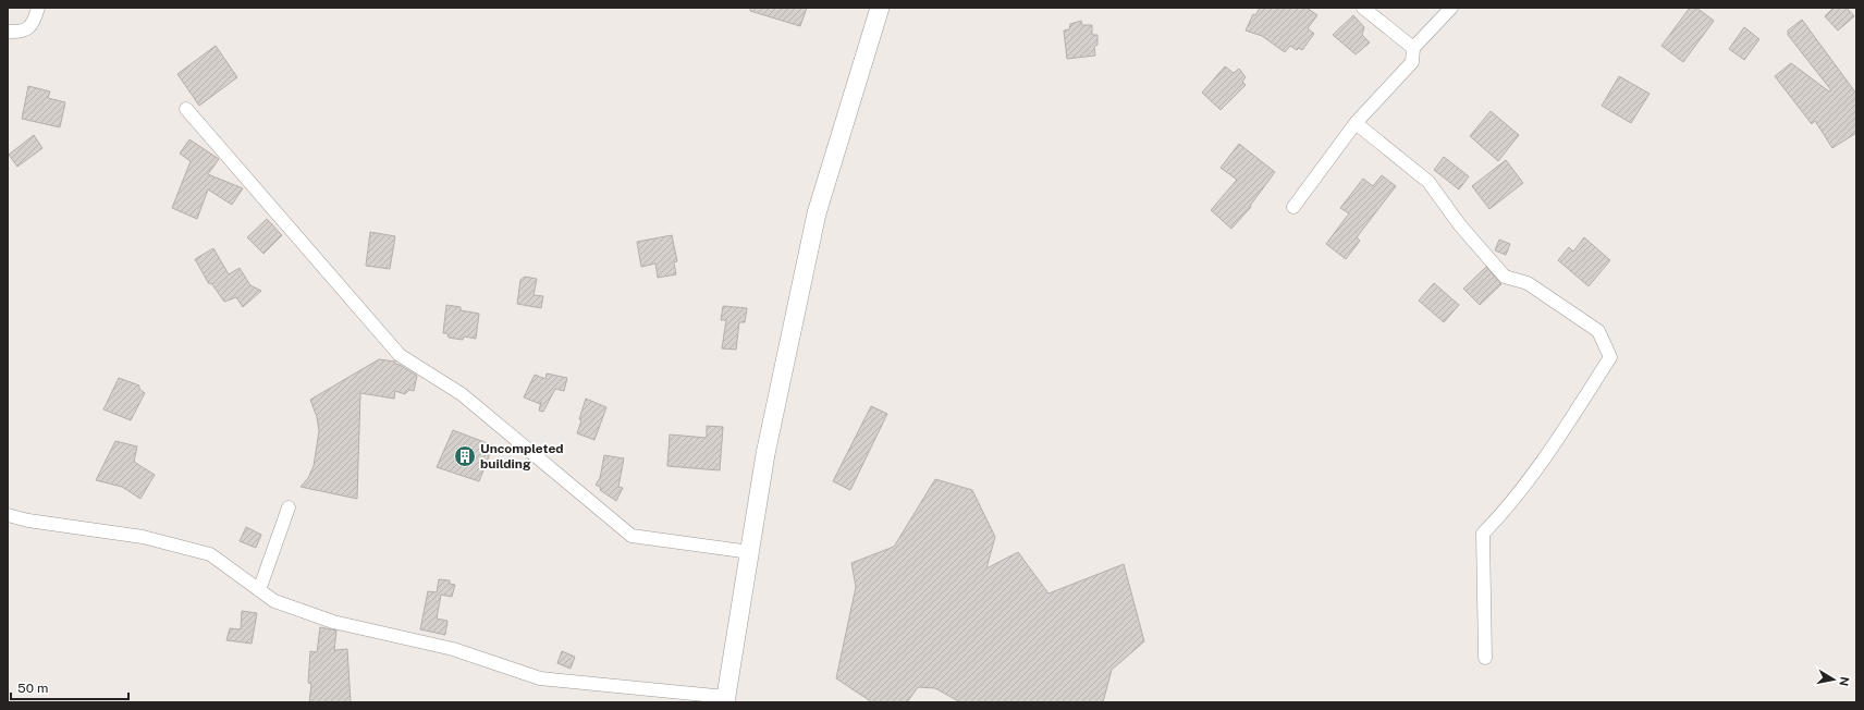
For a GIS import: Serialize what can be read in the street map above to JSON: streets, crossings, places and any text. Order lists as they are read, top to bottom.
{
  "places": {
    "building": ["Uncompleted building"]
  },
  "scale_bar": "50 m",
  "north": "right"
}
